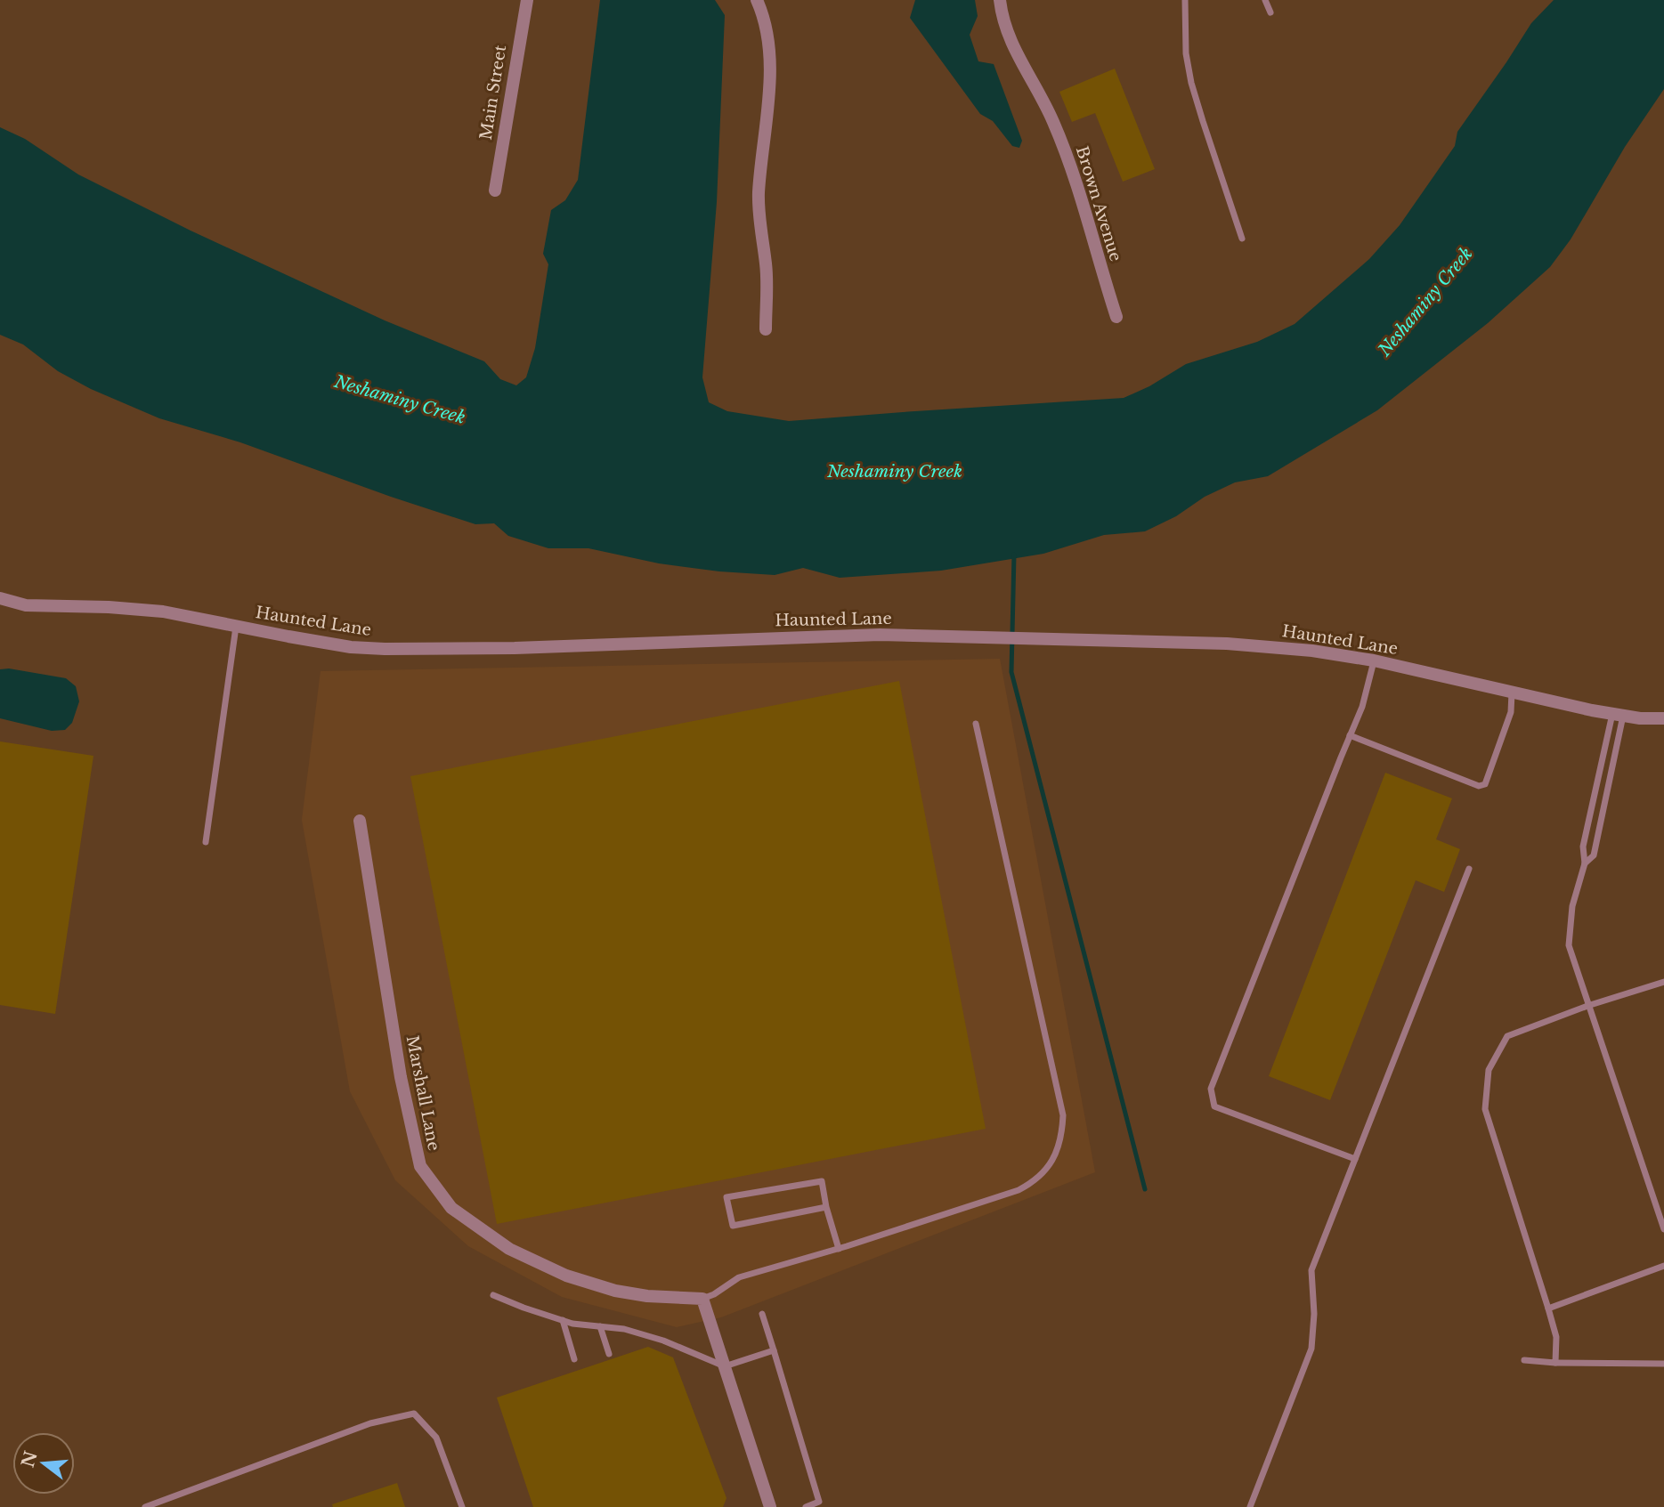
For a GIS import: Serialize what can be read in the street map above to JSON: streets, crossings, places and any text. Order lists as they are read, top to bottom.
{
  "streets": {
    "street": [
      "Main Street",
      "Brown Avenue",
      "Haunted Lane",
      "Marshall Lane"
    ]
  },
  "water": ["Neshaminy Creek"],
  "north": "left"
}
